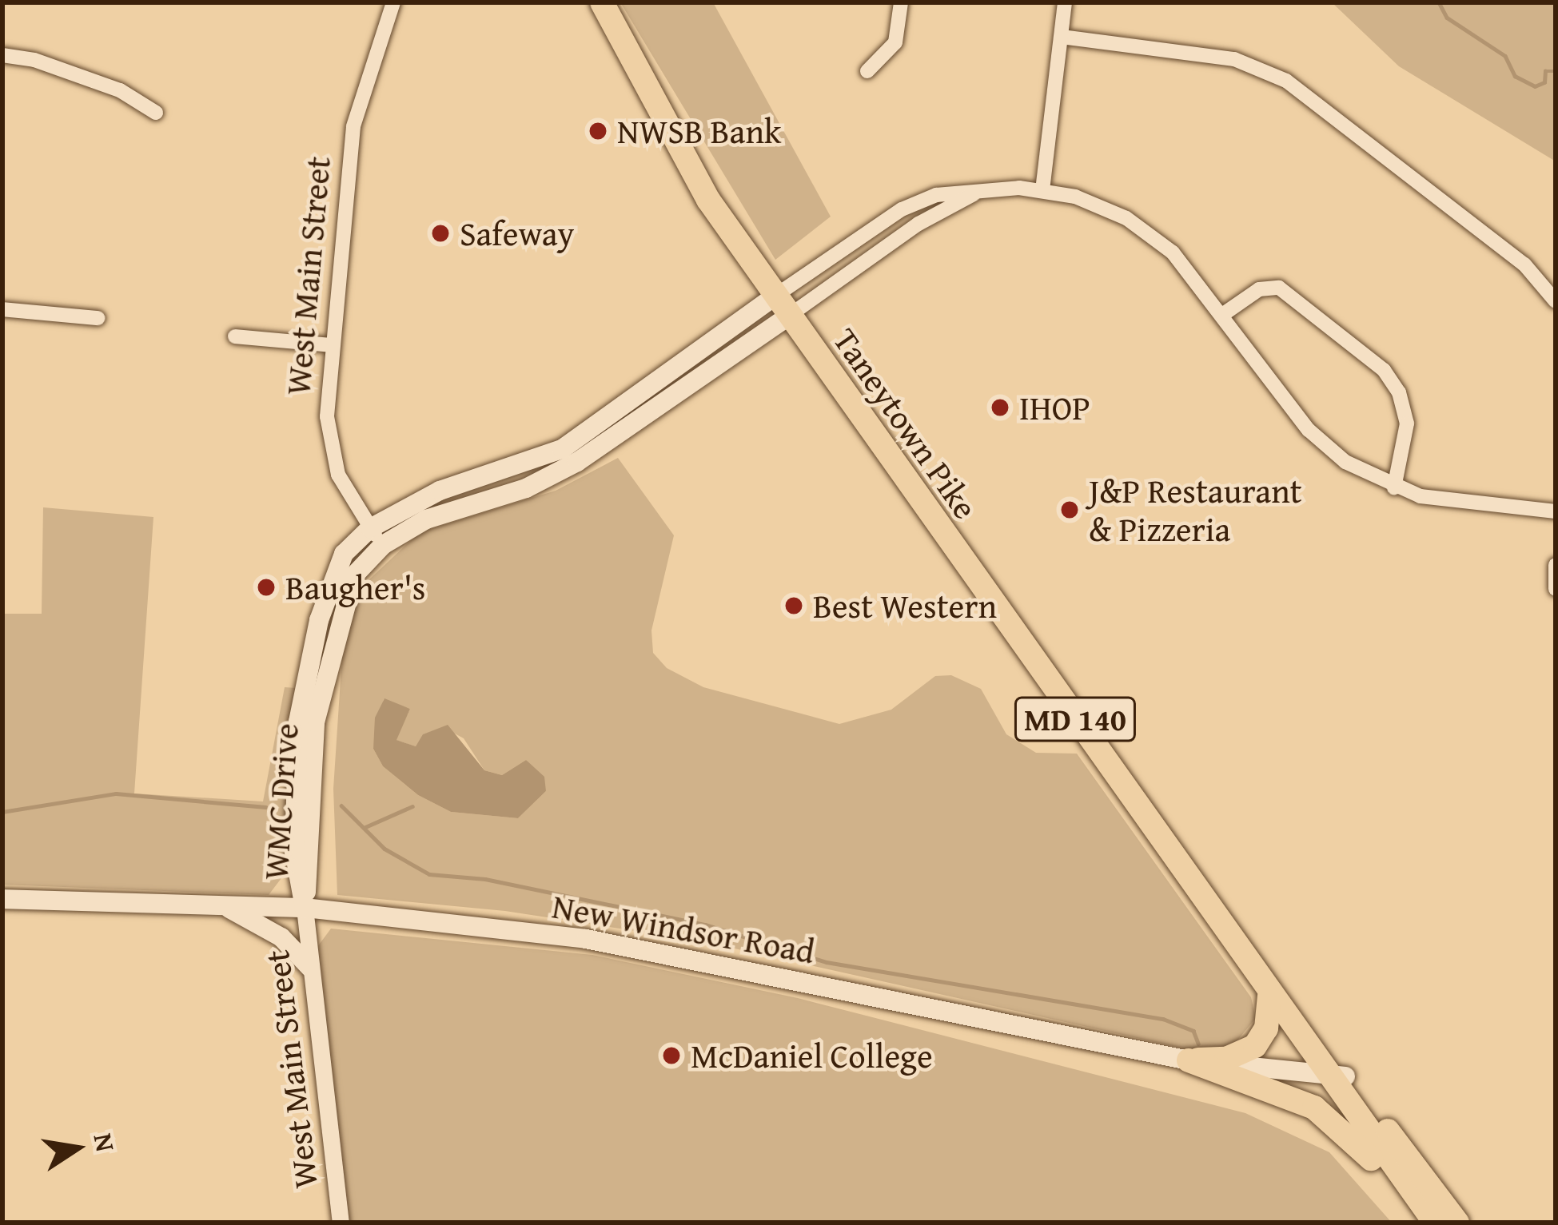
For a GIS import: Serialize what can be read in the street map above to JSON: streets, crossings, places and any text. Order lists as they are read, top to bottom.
{
  "streets": {
    "highway": ["Taneytown Pike", "MD 140"],
    "main road": ["WMC Drive", "New Windsor Road"],
    "street": ["West Main Street"]
  },
  "crossings": [
    ["West Main Street", "WMC Drive"],
    ["West Main Street", "New Windsor Road"],
    ["Taneytown Pike", "MD 140"],
    ["Taneytown Pike", "WMC Drive"],
    ["Taneytown Pike", "New Windsor Road"],
    ["MD 140", "New Windsor Road"],
    ["WMC Drive", "New Windsor Road"]
  ],
  "places": [
    "NWSB Bank",
    "Safeway",
    "IHOP",
    "J&P Restaurant & Pizzeria",
    "Baugher's",
    "Best Western",
    "McDaniel College"
  ],
  "north": "right"
}
